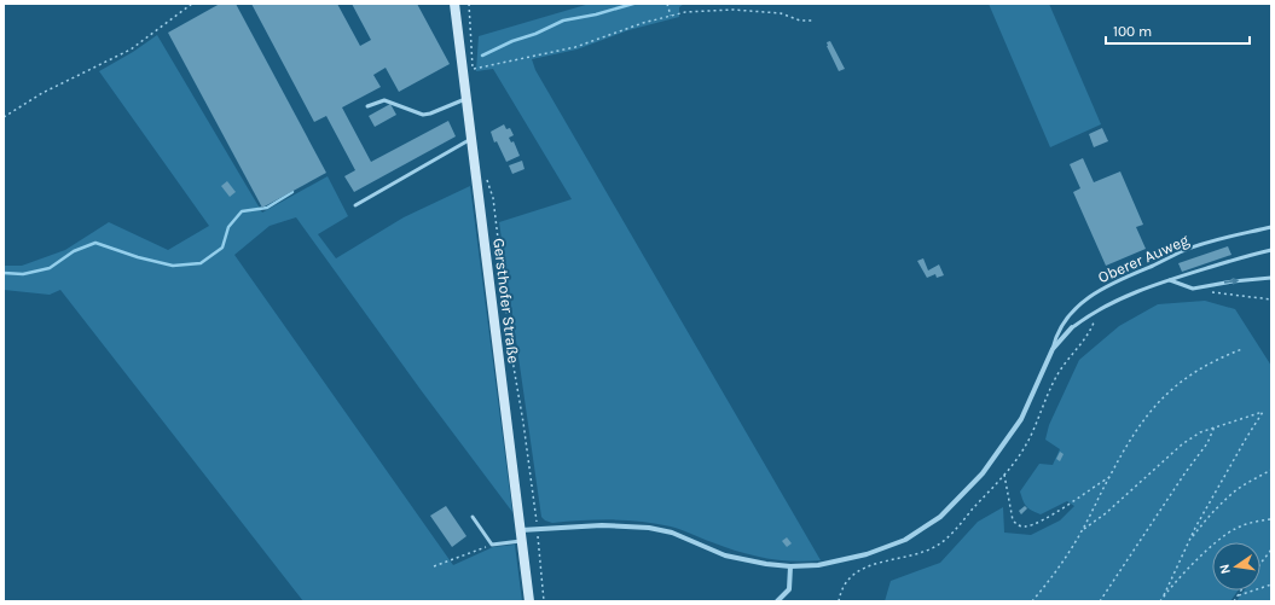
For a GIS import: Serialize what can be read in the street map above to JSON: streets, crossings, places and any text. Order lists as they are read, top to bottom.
{
  "streets": {
    "main road": ["Gersthofer Straße"],
    "street": ["Oberer Auweg"]
  },
  "crossings": [
    ["Oberer Auweg", "Gersthofer Straße"]
  ],
  "scale_bar": "100 m",
  "north": "left"
}
